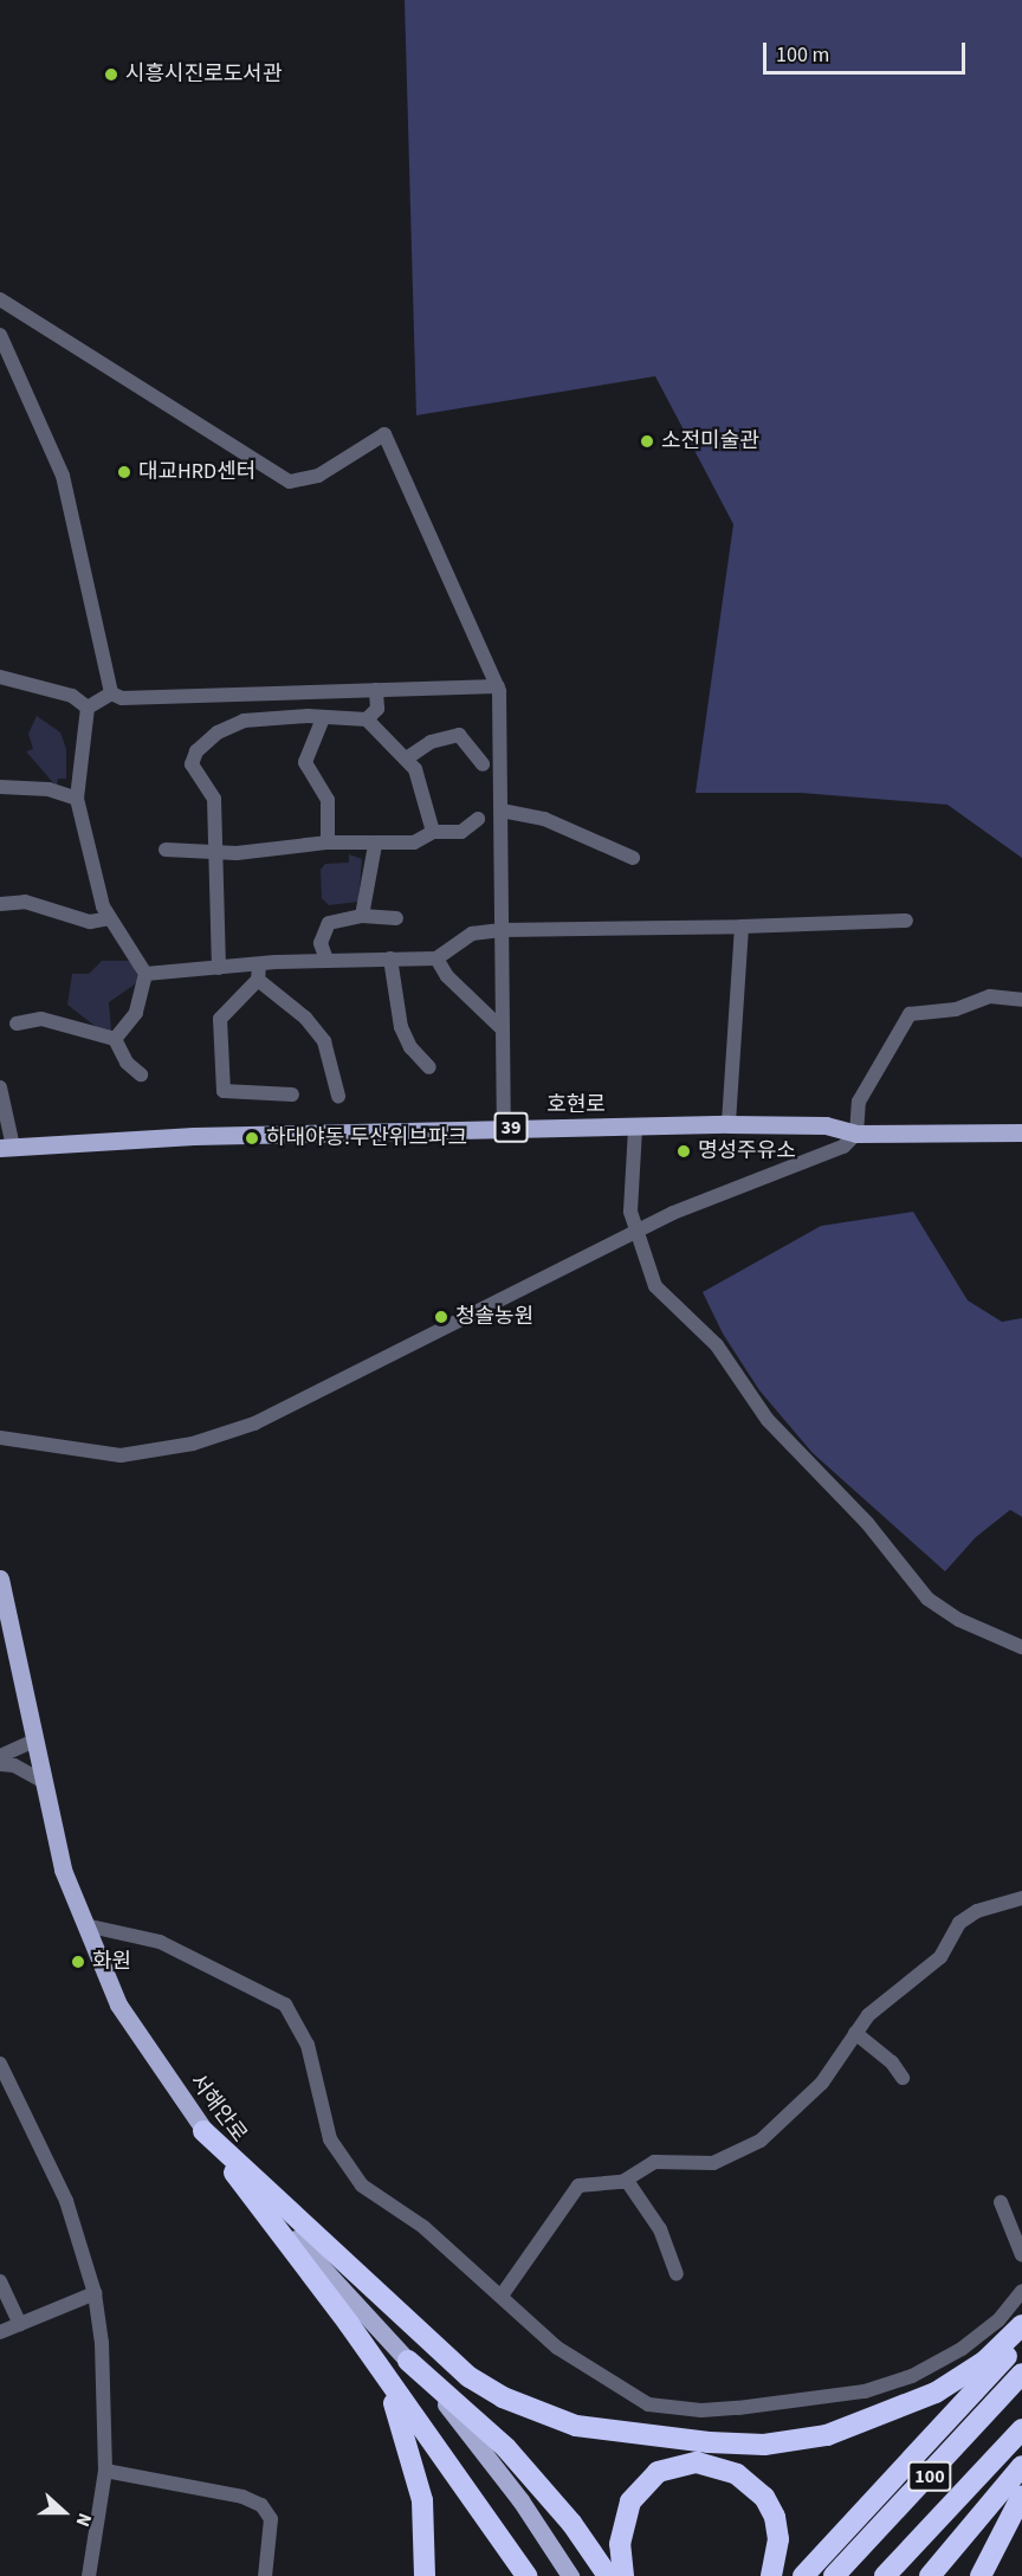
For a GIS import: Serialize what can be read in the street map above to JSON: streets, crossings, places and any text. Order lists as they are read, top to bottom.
{
  "streets": {
    "highway": ["100"],
    "main road": ["호현로", "39", "서해안로"]
  },
  "places": [
    "시흥시진로도서관",
    "소전미술관",
    "대교HRD센터",
    "하대야동.두산위브파크",
    "명성주유소",
    "청솔농원",
    "화원"
  ],
  "scale_bar": "100 m",
  "north": "right"
}
